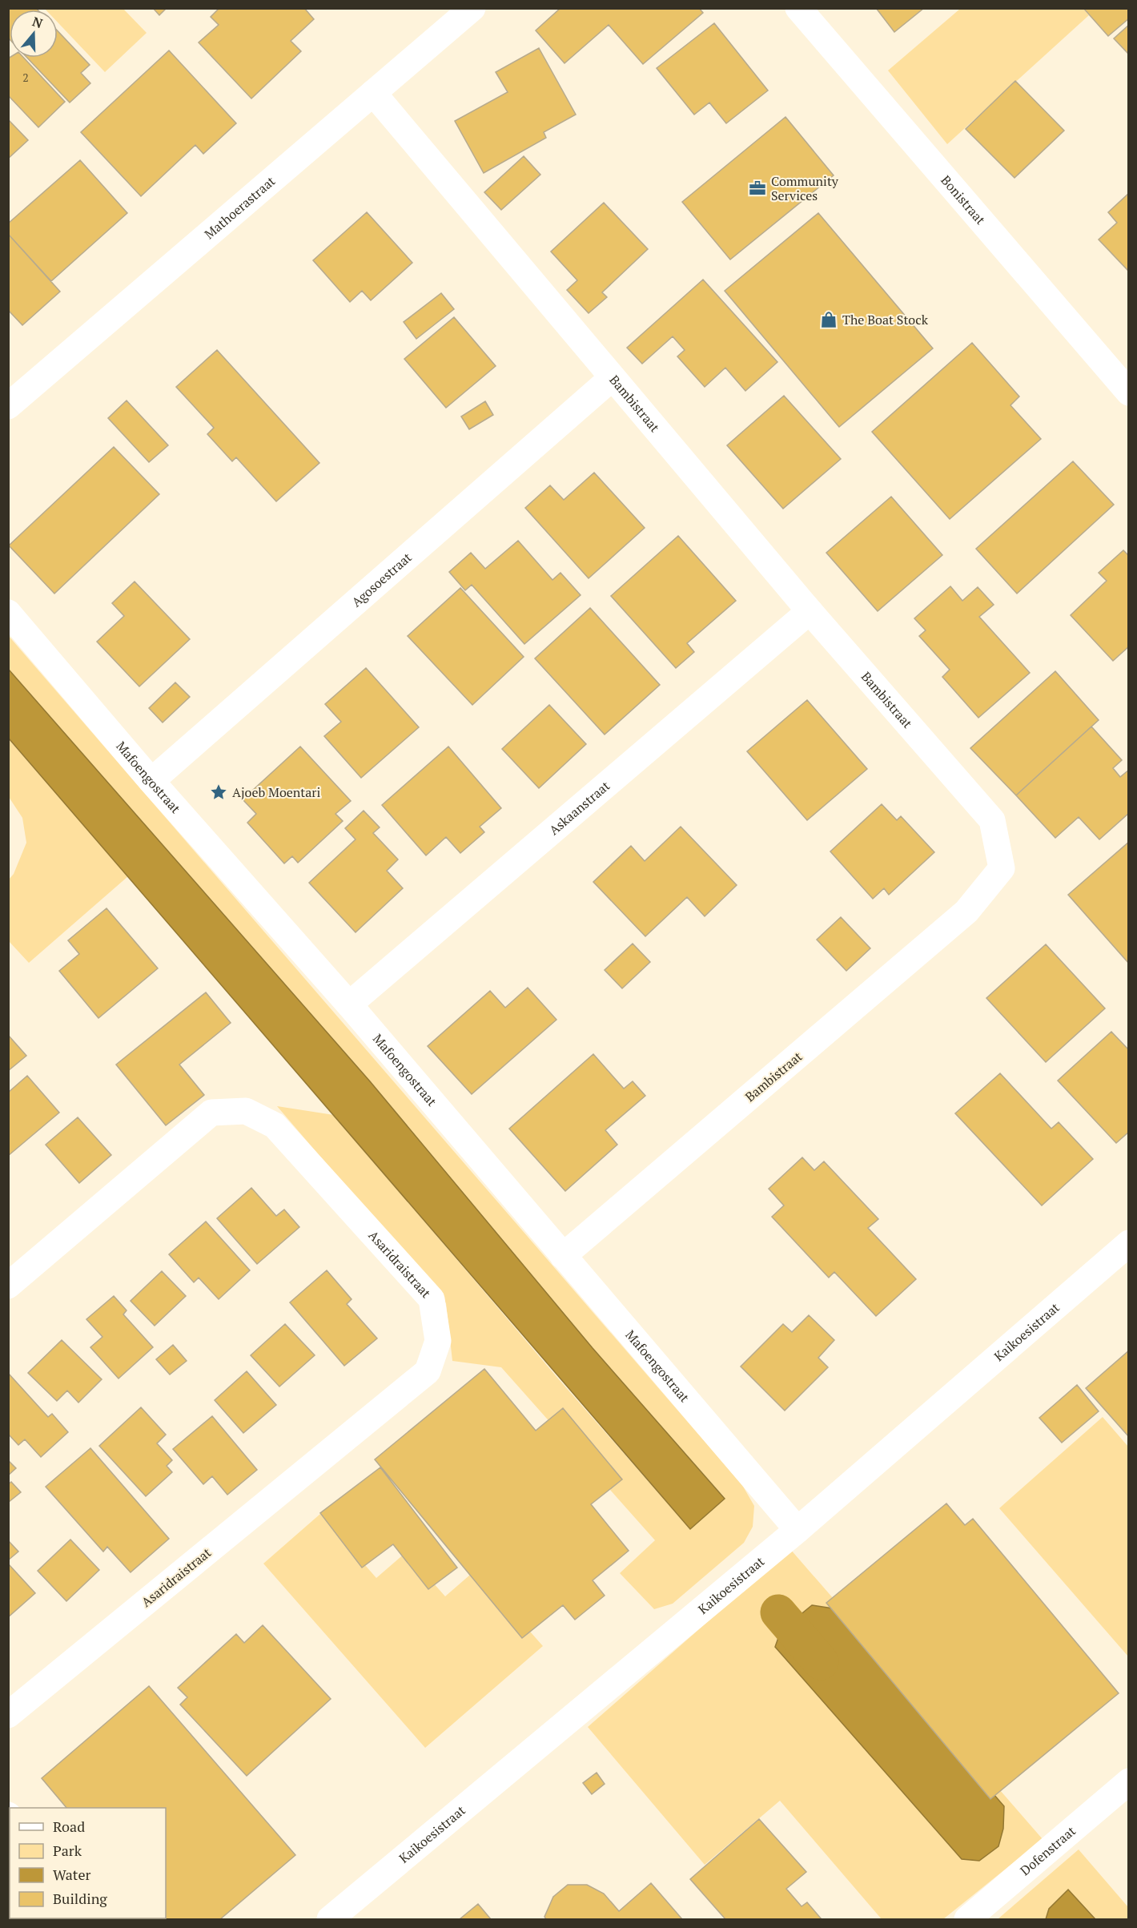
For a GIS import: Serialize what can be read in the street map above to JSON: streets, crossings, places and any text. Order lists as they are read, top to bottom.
{
  "streets": {
    "street": [
      "Bonistraat",
      "Mathoerastraat",
      "Bambistraat",
      "Agosoestraat",
      "Mafoengostraat",
      "Askaanstraat",
      "Asaridraistraat",
      "Kaikoesistraat",
      "Dofenstraat"
    ]
  },
  "crossings": [
    ["Mathoerastraat", "Bambistraat"],
    ["Bambistraat", "Agosoestraat"],
    ["Bambistraat", "Mafoengostraat"],
    ["Bambistraat", "Askaanstraat"],
    ["Agosoestraat", "Mafoengostraat"],
    ["Mafoengostraat", "Askaanstraat"],
    ["Mafoengostraat", "Kaikoesistraat"]
  ],
  "places": {
    "office": ["Community Services"],
    "shop": ["The Boat Stock"],
    "place": ["Ajoeb Moentari"]
  },
  "house_numbers": ["2"],
  "legend": [
    "Road",
    "Park",
    "Water",
    "Building"
  ],
  "north": "top"
}
